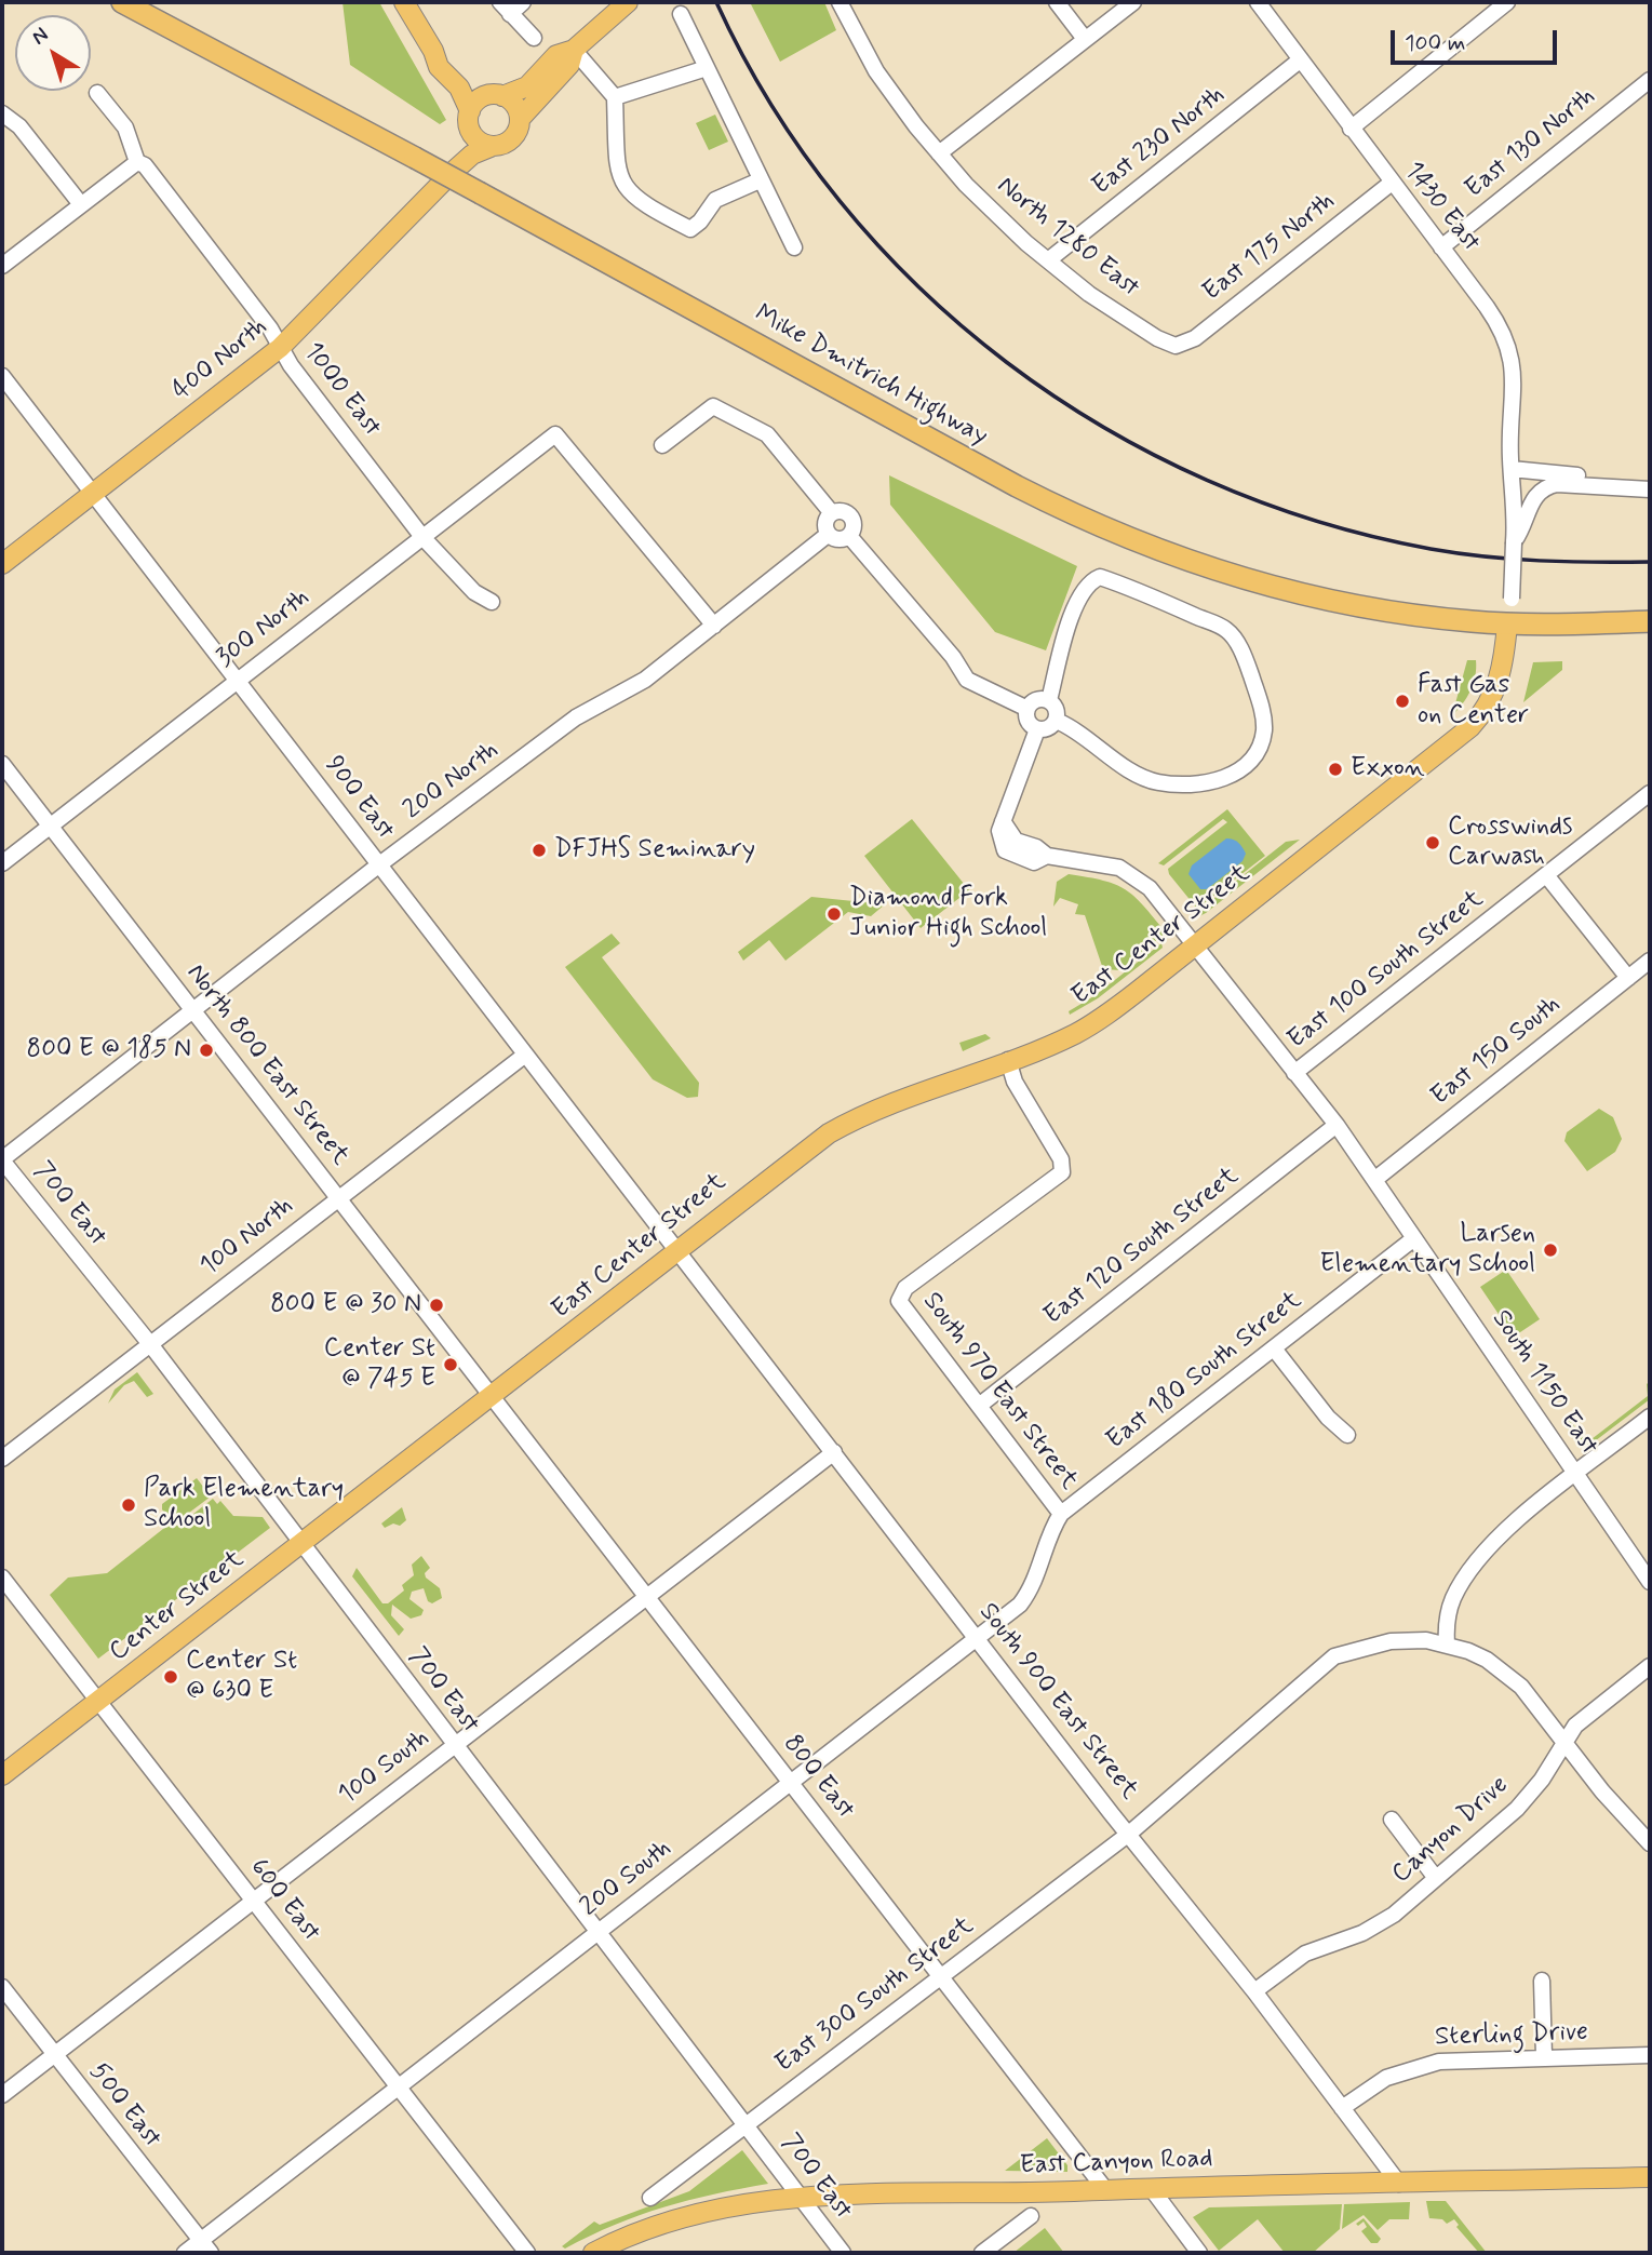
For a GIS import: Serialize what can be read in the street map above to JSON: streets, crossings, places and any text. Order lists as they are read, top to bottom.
{
  "streets": {
    "highway": ["Mike Dmitrich Highway"],
    "main road": [
      "400 North",
      "East Center Street",
      "Center Street",
      "East Canyon Road"
    ],
    "street": [
      "East 230 North",
      "East 130 North",
      "1430 East",
      "North 1280 East",
      "East 175 North",
      "1000 East",
      "300 North",
      "200 North",
      "900 East",
      "East 100 South Street",
      "East 150 South",
      "North 800 East Street",
      "700 East",
      "100 North",
      "East 120 South Street",
      "East 180 South Street",
      "South 1150 East",
      "South 970 East Street",
      "South 900 East Street",
      "100 South",
      "800 East",
      "Canyon Drive",
      "200 South",
      "600 East",
      "East 300 South Street",
      "Sterling Drive",
      "500 East"
    ]
  },
  "crossings": [
    ["East 230 North", "1430 East"],
    ["East 230 North", "North 1280 East"],
    ["East 130 North", "1430 East"],
    ["1430 East", "East 175 North"],
    ["1430 East", "East Center Street"],
    ["North 1280 East", "East 175 North"],
    ["400 North", "1000 East"],
    ["400 North", "900 East"],
    ["Mike Dmitrich Highway", "East Center Street"],
    ["1000 East", "300 North"],
    ["300 North", "200 North"],
    ["300 North", "900 East"],
    ["300 North", "North 800 East Street"],
    ["200 North", "900 East"],
    ["200 North", "North 800 East Street"],
    ["200 North", "700 East"],
    ["900 East", "East Center Street"],
    ["900 East", "100 North"],
    ["900 East", "South 900 East Street"],
    ["East Center Street", "North 800 East Street"],
    ["East Center Street", "South 1150 East"],
    ["East Center Street", "South 970 East Street"],
    ["East Center Street", "Center Street"],
    ["East Center Street", "South 900 East Street"],
    ["East Center Street", "800 East"],
    ["East 100 South Street", "South 1150 East"],
    ["East 150 South", "South 1150 East"],
    ["North 800 East Street", "100 North"],
    ["North 800 East Street", "Center Street"],
    ["North 800 East Street", "800 East"],
    ["700 East", "100 North"],
    ["700 East", "Center Street"],
    ["700 East", "100 South"],
    ["700 East", "200 South"],
    ["700 East", "East 300 South Street"],
    ["700 East", "East Canyon Road"],
    ["East 120 South Street", "South 1150 East"],
    ["East 120 South Street", "South 970 East Street"],
    ["East 180 South Street", "South 1150 East"],
    ["East 180 South Street", "South 970 East Street"],
    ["East 180 South Street", "200 South"],
    ["South 970 East Street", "200 South"],
    ["Center Street", "800 East"],
    ["Center Street", "600 East"],
    ["South 900 East Street", "100 South"],
    ["South 900 East Street", "Canyon Drive"],
    ["South 900 East Street", "200 South"],
    ["South 900 East Street", "East 300 South Street"],
    ["South 900 East Street", "Sterling Drive"],
    ["South 900 East Street", "East Canyon Road"],
    ["100 South", "800 East"],
    ["100 South", "600 East"],
    ["100 South", "500 East"],
    ["800 East", "200 South"],
    ["800 East", "East 300 South Street"],
    ["800 East", "East Canyon Road"],
    ["Canyon Drive", "East 300 South Street"],
    ["200 South", "600 East"],
    ["200 South", "500 East"]
  ],
  "places": [
    "Fast Gas on Center",
    "Exxon",
    "Crosswinds Carwash",
    "DFJHS Seminary",
    "Diamond Fork Junior High School",
    "800 E @ 185 N",
    "Larsen Elementary School",
    "800 E @ 30 N",
    "Center St @ 745 E",
    "Park Elementary School",
    "Center St @ 630 E"
  ],
  "scale_bar": "100 m",
  "north": "top left"
}
